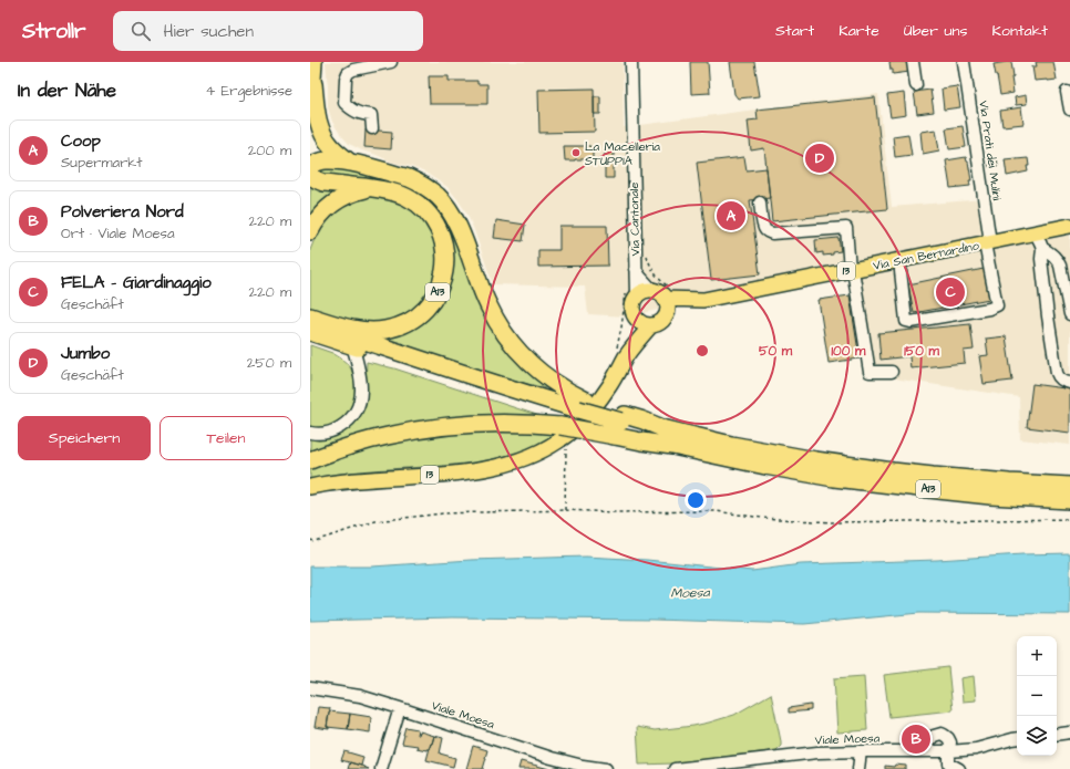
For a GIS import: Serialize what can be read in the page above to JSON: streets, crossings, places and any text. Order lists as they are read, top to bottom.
{
  "streets": {
    "highway": ["A13"],
    "main road": ["Via San Bernardino", "13"],
    "street": ["Via Prati dei Mulini", "Via Cantonale", "Viale Moesa"]
  },
  "crossings": [
    ["Via Prati dei Mulini", "Via San Bernardino"],
    ["Via Cantonale", "Via San Bernardino"],
    ["Via Cantonale", "13"],
    ["Via San Bernardino", "13"],
    ["13", "A13"]
  ],
  "water": ["Moesa"],
  "places": ["La Macelleria STUPPIA"],
  "page": {
    "header": "Strollr",
    "search": "Hier suchen",
    "nav": [
      "Start",
      "Karte",
      "Über uns",
      "Kontakt"
    ],
    "heading": ["In der Nähe", "4 Ergebnisse"],
    "list": [
      {
        "mark": "A",
        "name": "Coop",
        "note": "Supermarkt",
        "value": "200 m"
      },
      {
        "mark": "B",
        "name": "Polveriera Nord",
        "note": "Ort · Viale Moesa",
        "value": "220 m"
      },
      {
        "mark": "C",
        "name": "FELA - Giardinaggio",
        "note": "Geschäft",
        "value": "220 m"
      },
      {
        "mark": "D",
        "name": "Jumbo",
        "note": "Geschäft",
        "value": "250 m"
      }
    ],
    "pins": [
      "D",
      "A",
      "C",
      "B"
    ],
    "buttons": ["Speichern", "Teilen"],
    "map_buttons": ["+", "−"]
  },
  "rings": ["50 m", "100 m", "150 m"]
}
